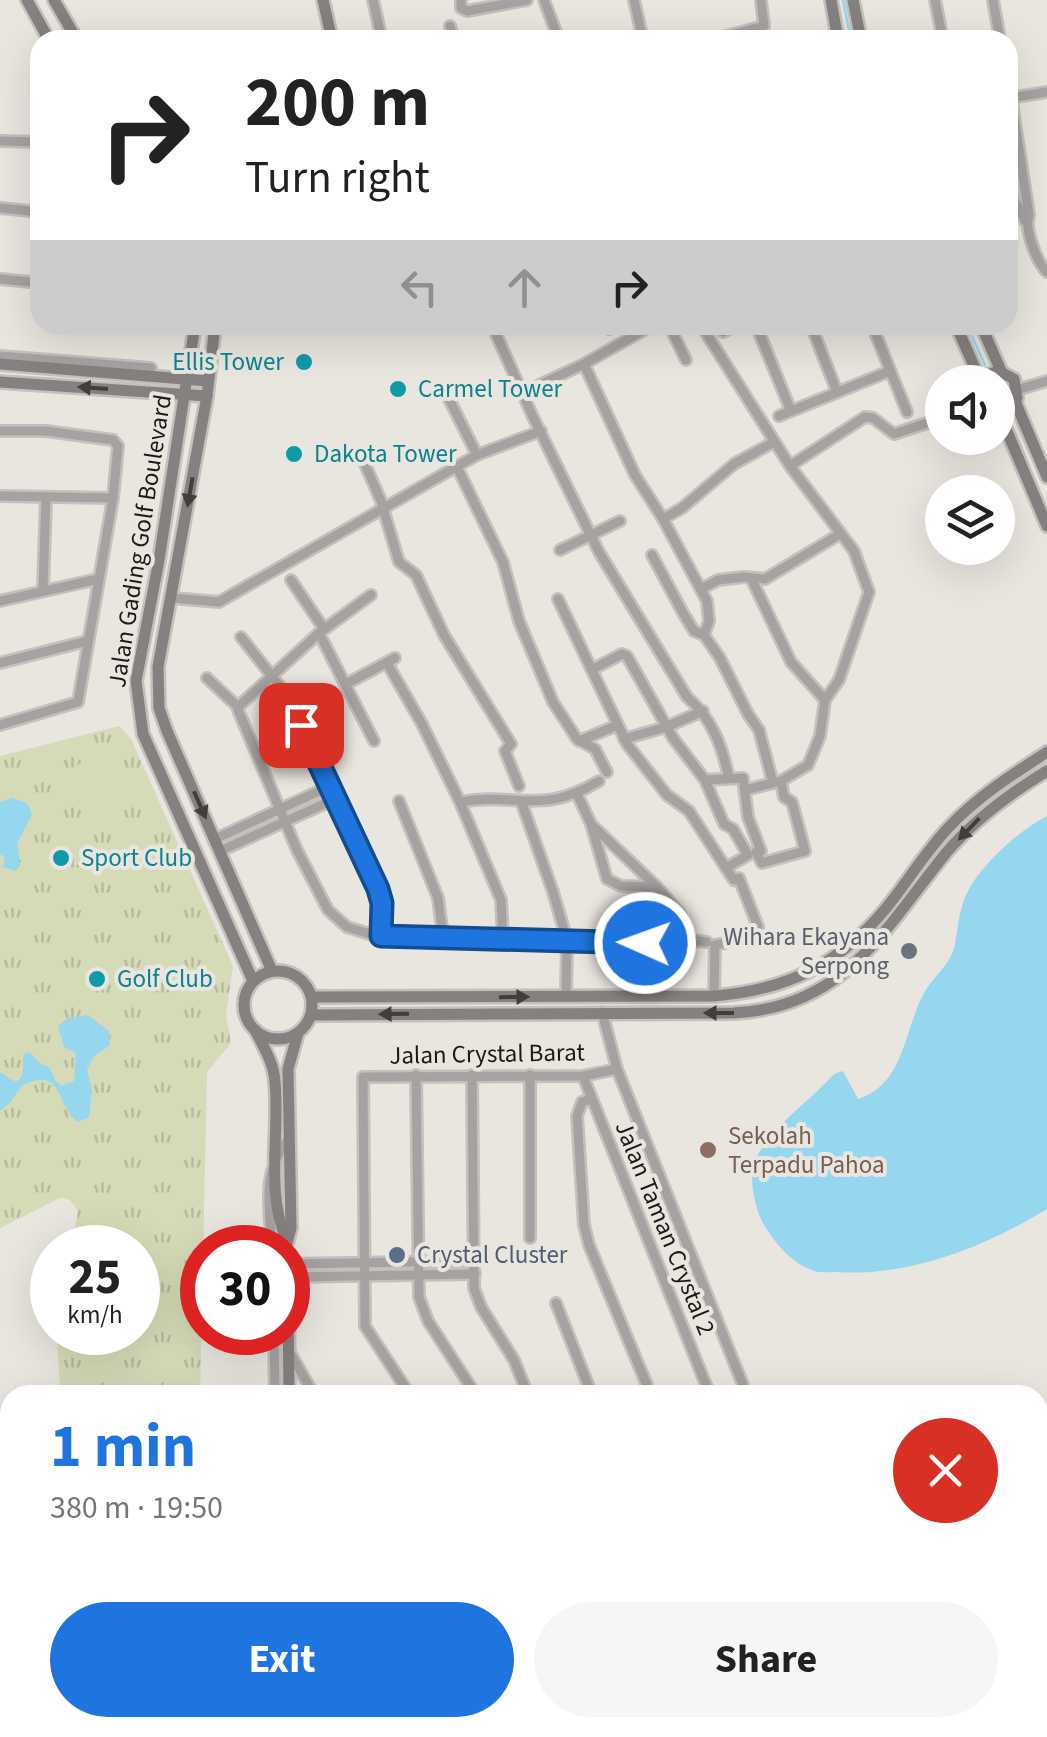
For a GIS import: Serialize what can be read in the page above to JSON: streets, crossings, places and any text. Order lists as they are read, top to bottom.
{
  "streets": {
    "street": ["Jalan Gading Golf Boulevard", "Jalan Crystal Barat", "Jalan Taman Crystal 2"]
  },
  "crossings": [
    ["Jalan Crystal Barat", "Jalan Taman Crystal 2"]
  ],
  "places": [
    "Ellis Tower",
    "Carmel Tower",
    "Dakota Tower",
    "Sport Club",
    "Wihara Ekayana Serpong",
    "Golf Club",
    "Sekolah Terpadu Pahoa",
    "Crystal Cluster"
  ],
  "page": {
    "turn": ["200 m", "Turn right"],
    "speed": "25 km/h",
    "limit": "30",
    "heading": ["1 min", "380 m · 19:50"],
    "buttons": ["Exit", "Share"]
  }
}
